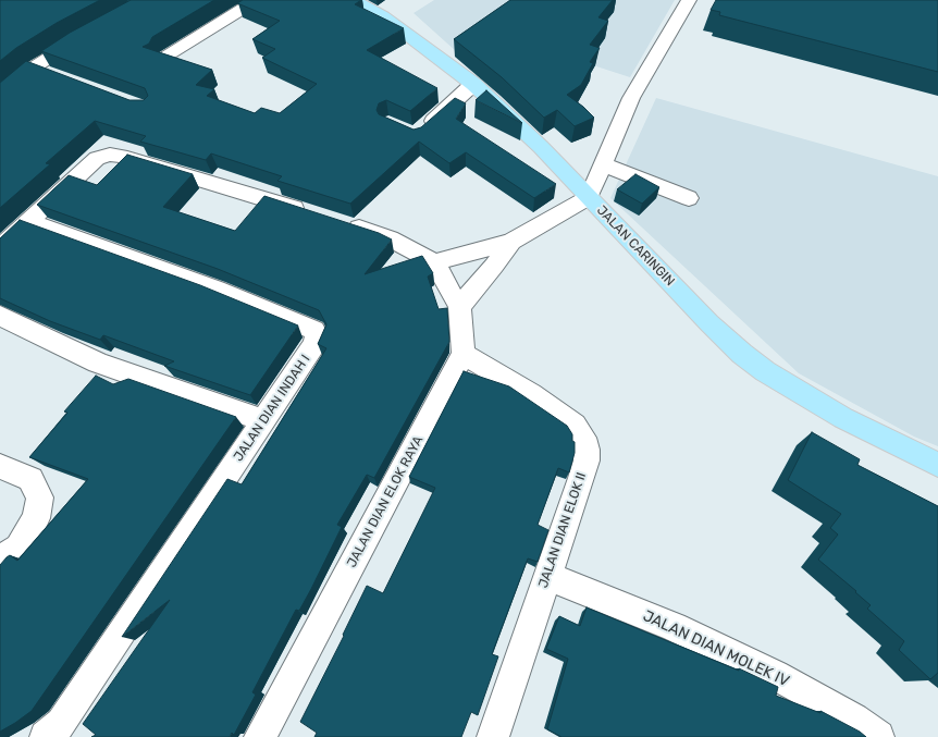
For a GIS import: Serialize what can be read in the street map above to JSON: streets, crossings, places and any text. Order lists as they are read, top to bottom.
{
  "streets": {
    "main road": ["JALAN CARINGIN"],
    "street": [
      "JALAN DIAN INDAH I",
      "JALAN DIAN ELOK RAYA",
      "JALAN DIAN ELOK II",
      "JALAN DIAN MOLEK IV"
    ]
  },
  "crossings": [
    ["JALAN DIAN ELOK RAYA", "JALAN DIAN ELOK II"],
    ["JALAN DIAN ELOK II", "JALAN DIAN MOLEK IV"]
  ]
}
